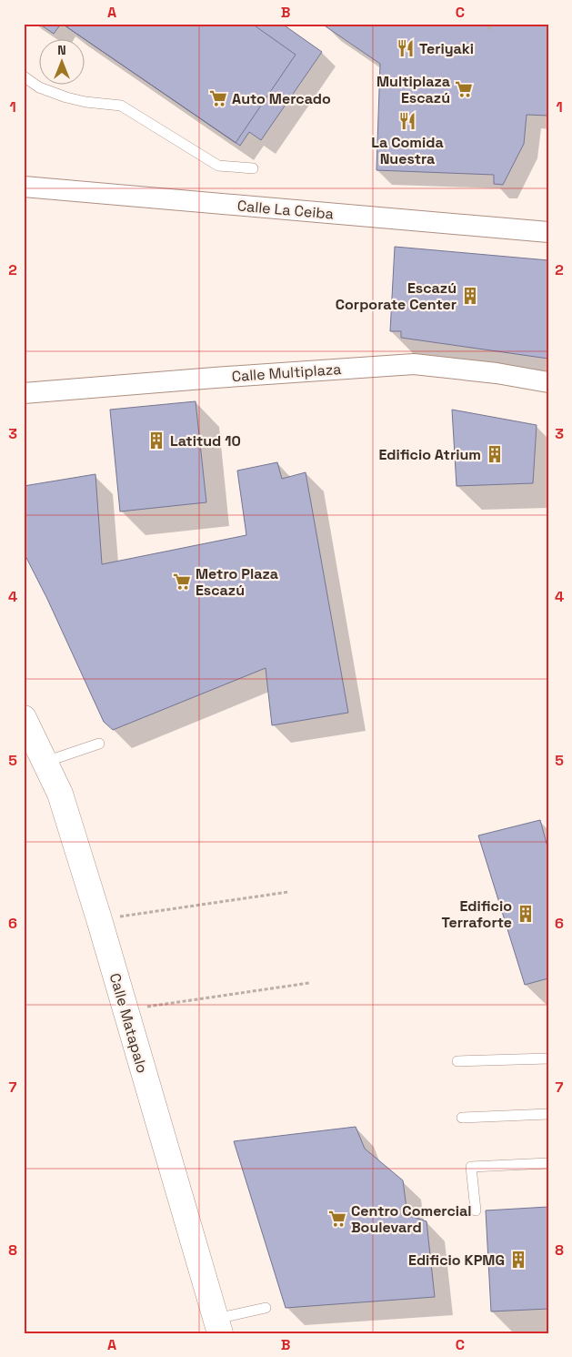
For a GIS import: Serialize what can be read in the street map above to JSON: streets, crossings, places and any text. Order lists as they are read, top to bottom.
{
  "streets": {
    "street": ["Calle La Ceiba", "Calle Multiplaza", "Calle Matapalo"]
  },
  "places": {
    "restaurant": ["Teriyaki", "La Comida Nuestra"],
    "supermarket": [
      "Multiplaza Escazú",
      "Auto Mercado",
      "Metro Plaza Escazú",
      "Centro Comercial Boulevard"
    ],
    "building": [
      "Escazú Corporate Center",
      "Latitud 10",
      "Edificio Atrium",
      "Edificio Terraforte",
      "Edificio KPMG"
    ]
  },
  "north": "top",
  "grid": {
    "columns": ["A", "B", "C"],
    "rows": [
      "1",
      "2",
      "3",
      "4",
      "5",
      "6",
      "7",
      "8"
    ]
  }
}
